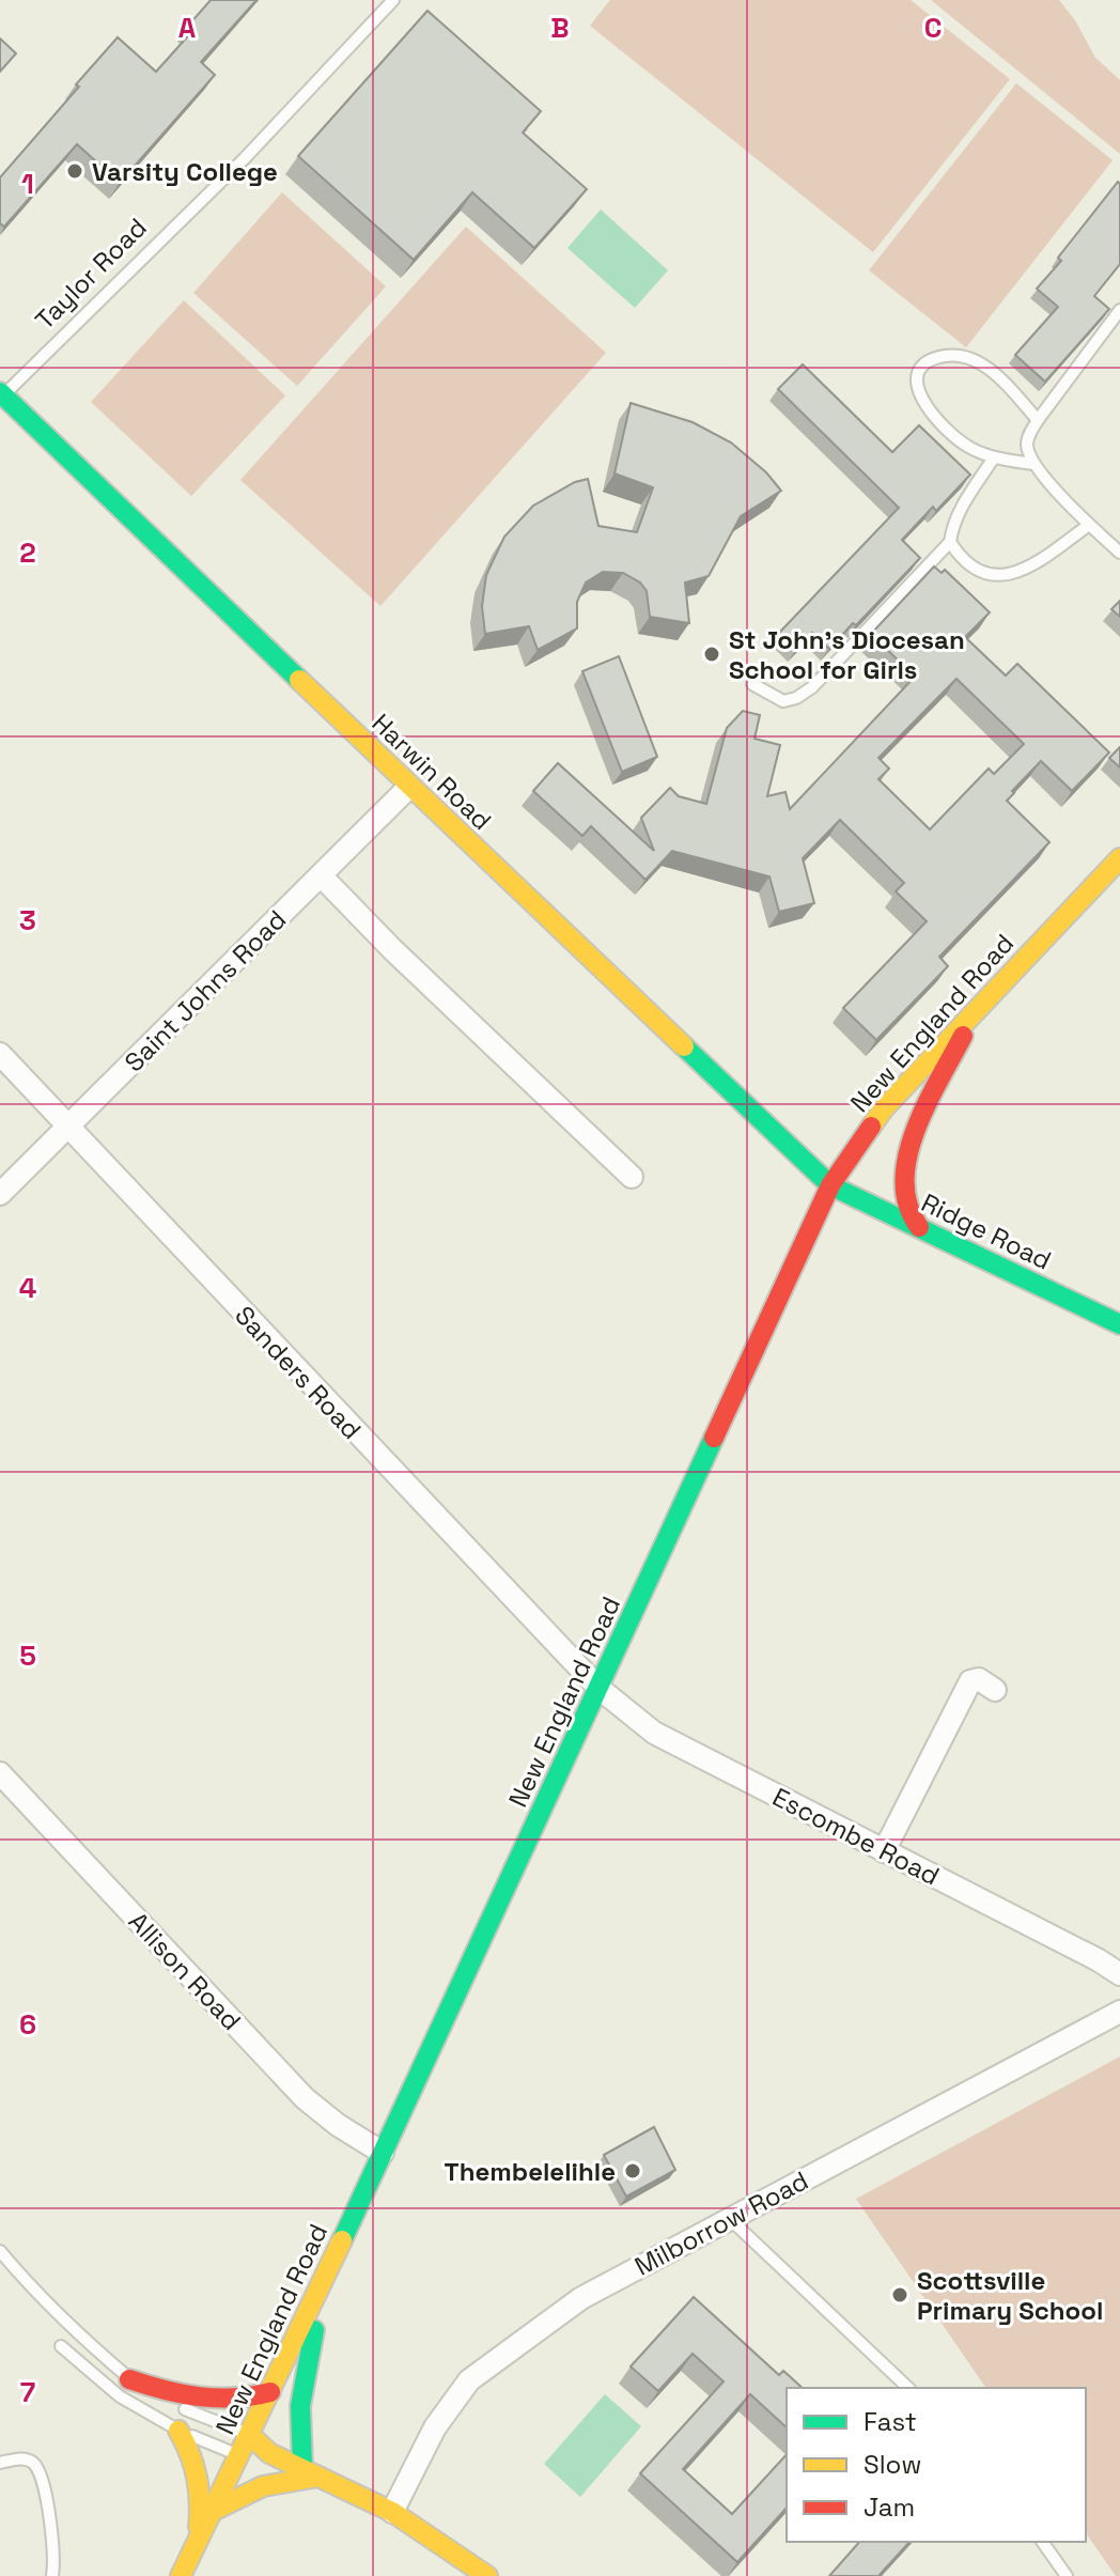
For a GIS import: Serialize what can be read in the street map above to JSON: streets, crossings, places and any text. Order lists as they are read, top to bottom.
{
  "streets": {
    "street": [
      "Harwin Road",
      "Saint Johns Road",
      "New England Road",
      "Ridge Road",
      "Sanders Road",
      "Escombe Road",
      "Allison Road",
      "Milborrow Road"
    ],
    "lane": ["Taylor Road"]
  },
  "crossings": [
    ["Taylor Road", "Harwin Road"],
    ["Harwin Road", "Saint Johns Road"],
    ["Harwin Road", "New England Road"],
    ["Harwin Road", "Ridge Road"],
    ["Saint Johns Road", "Sanders Road"],
    ["New England Road", "Ridge Road"],
    ["New England Road", "Sanders Road"],
    ["New England Road", "Escombe Road"],
    ["New England Road", "Allison Road"],
    ["Sanders Road", "Escombe Road"]
  ],
  "places": [
    "Varsity College",
    "St John's Diocesan School for Girls",
    "Thembelelihle",
    "Scottsville Primary School"
  ],
  "legend": ["Fast", "Slow", "Jam"],
  "grid": {
    "columns": ["A", "B", "C"],
    "rows": [
      "1",
      "2",
      "3",
      "4",
      "5",
      "6",
      "7"
    ]
  }
}
